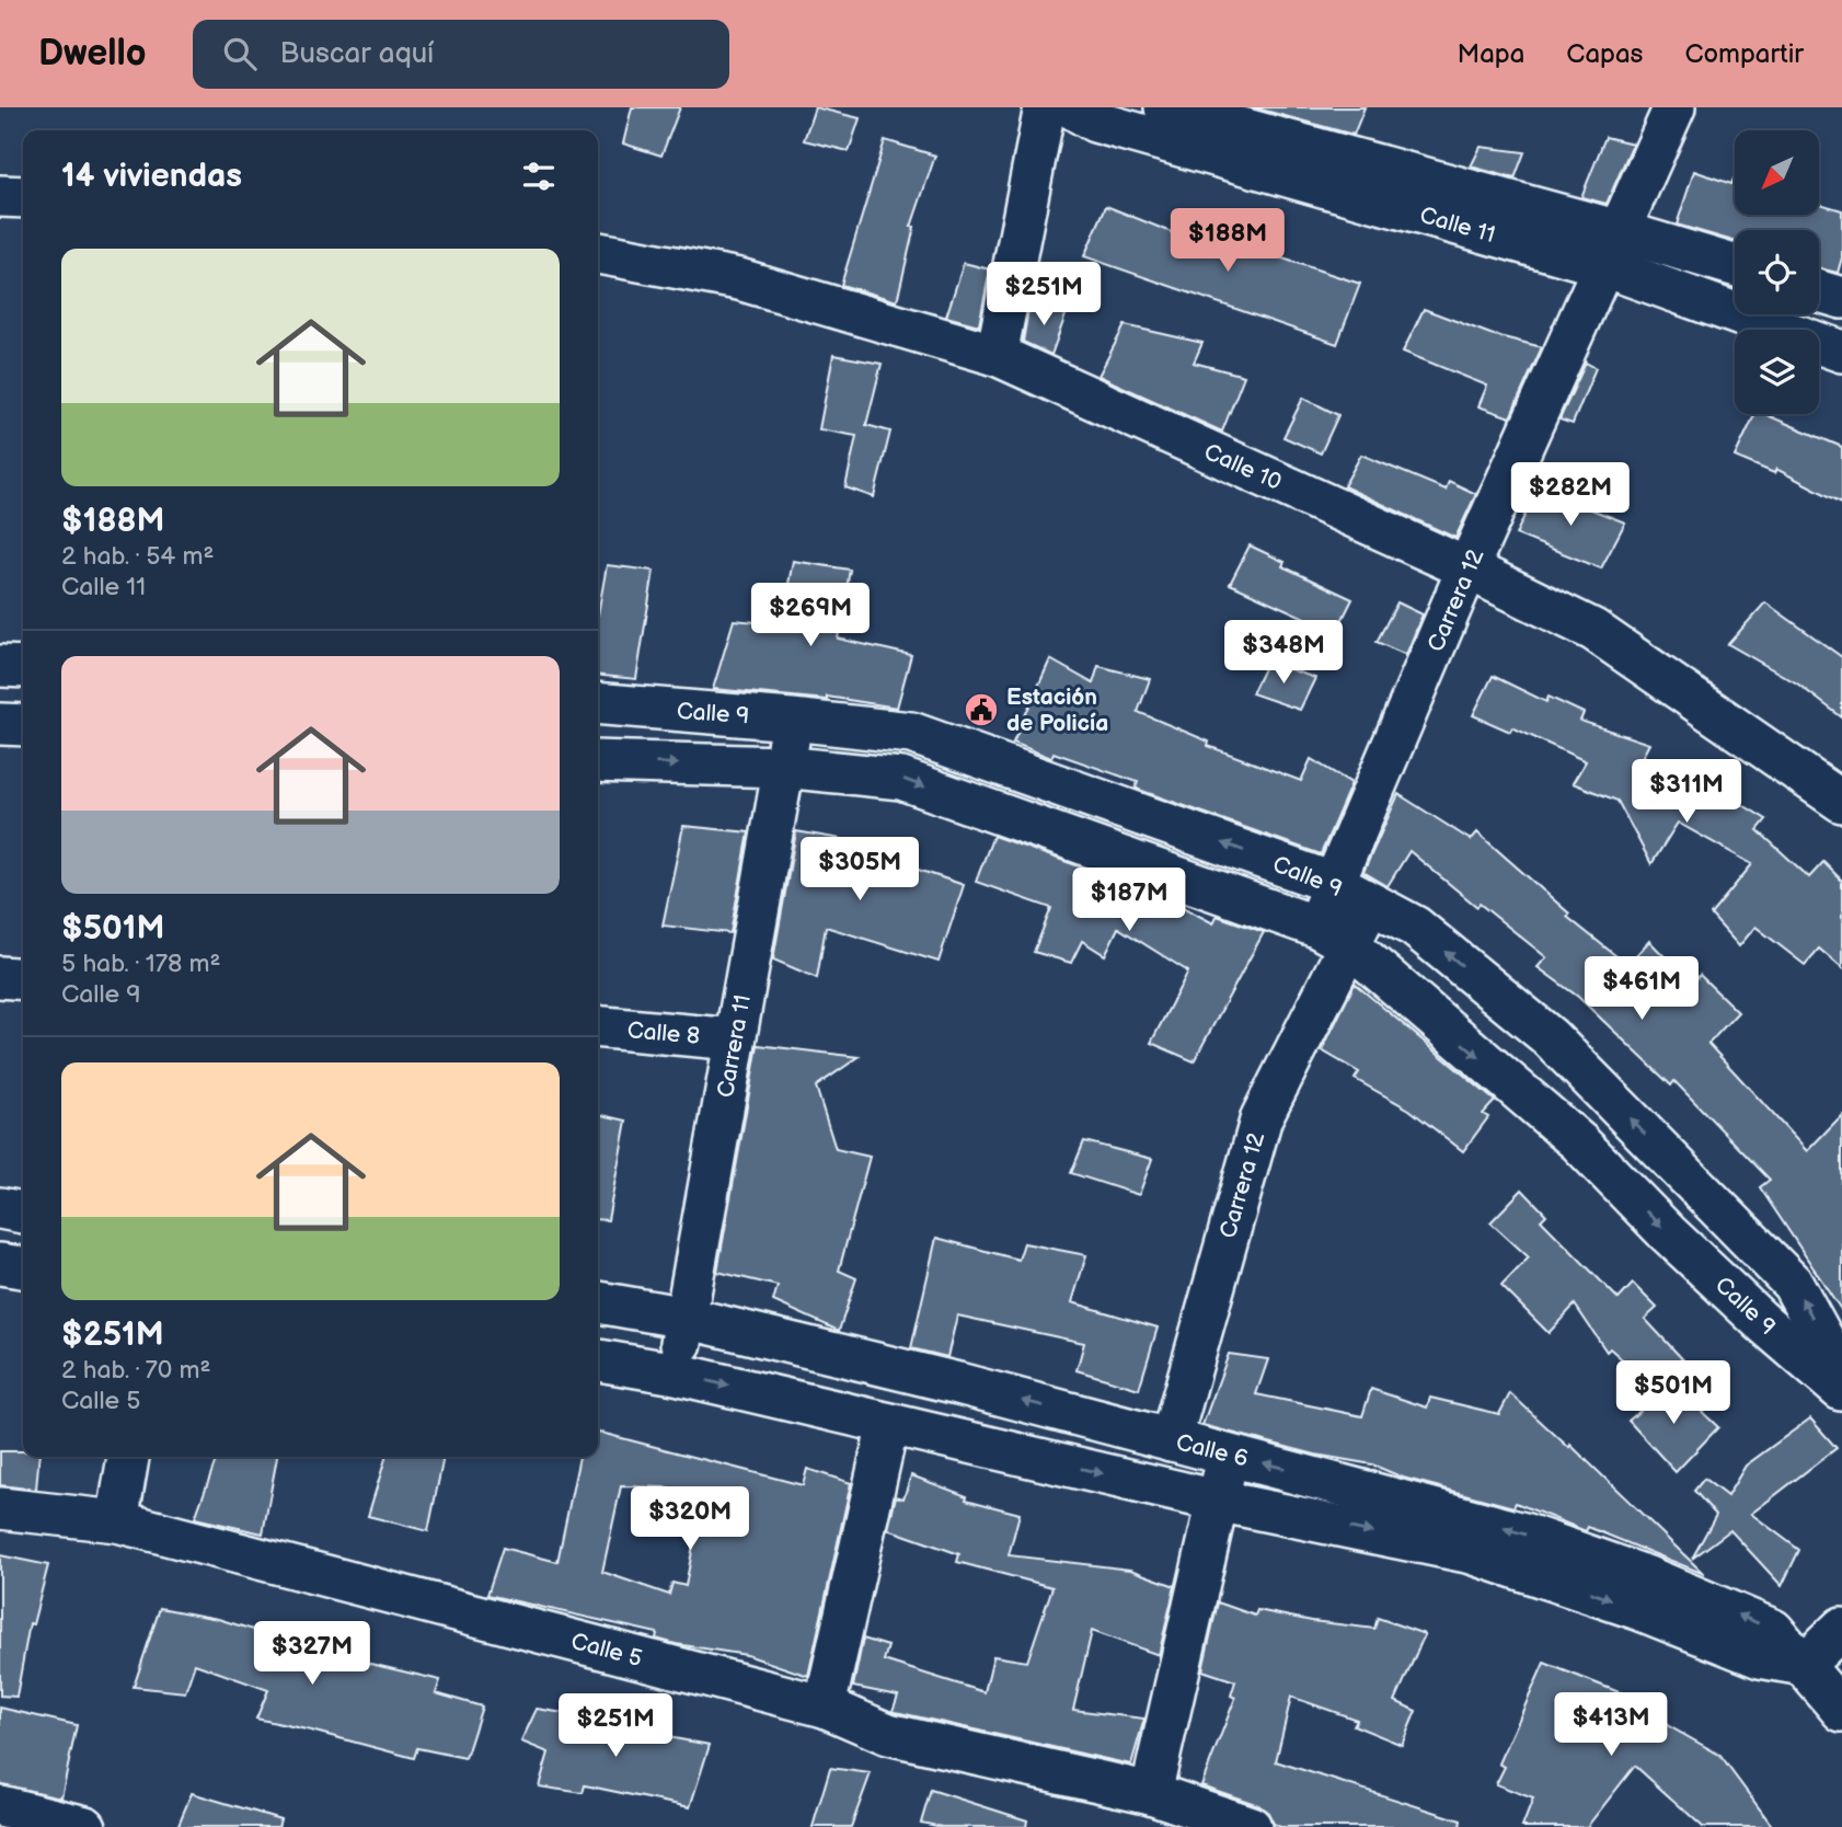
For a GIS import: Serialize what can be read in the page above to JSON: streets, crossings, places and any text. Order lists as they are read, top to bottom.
{
  "streets": {
    "street": [
      "Calle 11",
      "Calle 10",
      "Carrera 12",
      "Calle 9",
      "Calle 8",
      "Carrera 11",
      "Calle 6",
      "Calle 5"
    ]
  },
  "crossings": [
    ["Calle 11", "Carrera 12"],
    ["Calle 10", "Carrera 12"],
    ["Carrera 12", "Calle 9"],
    ["Carrera 12", "Calle 6"],
    ["Calle 9", "Carrera 11"],
    ["Calle 8", "Carrera 11"],
    ["Carrera 11", "Calle 6"]
  ],
  "places": {
    "public building": ["Estación de Policía"]
  },
  "north": "bottom left",
  "page": {
    "header": "Dwello",
    "search": "Buscar aquí",
    "nav": ["Mapa", "Capas", "Compartir"],
    "heading": "14 viviendas",
    "price": [
      "$188M",
      "$251M",
      "$282M",
      "$269M",
      "$348M",
      "$311M",
      "$305M",
      "$187M",
      "$461M",
      "$501M",
      "$320M",
      "$327M",
      "$413M",
      "$251M"
    ],
    "list": [
      {
        "name": "$188M",
        "note": "2 hab. · 54 m² · Calle 11"
      },
      {
        "name": "$501M",
        "note": "5 hab. · 178 m² · Calle 9"
      },
      {
        "name": "$251M",
        "note": "2 hab. · 70 m² · Calle 5"
      }
    ]
  }
}
